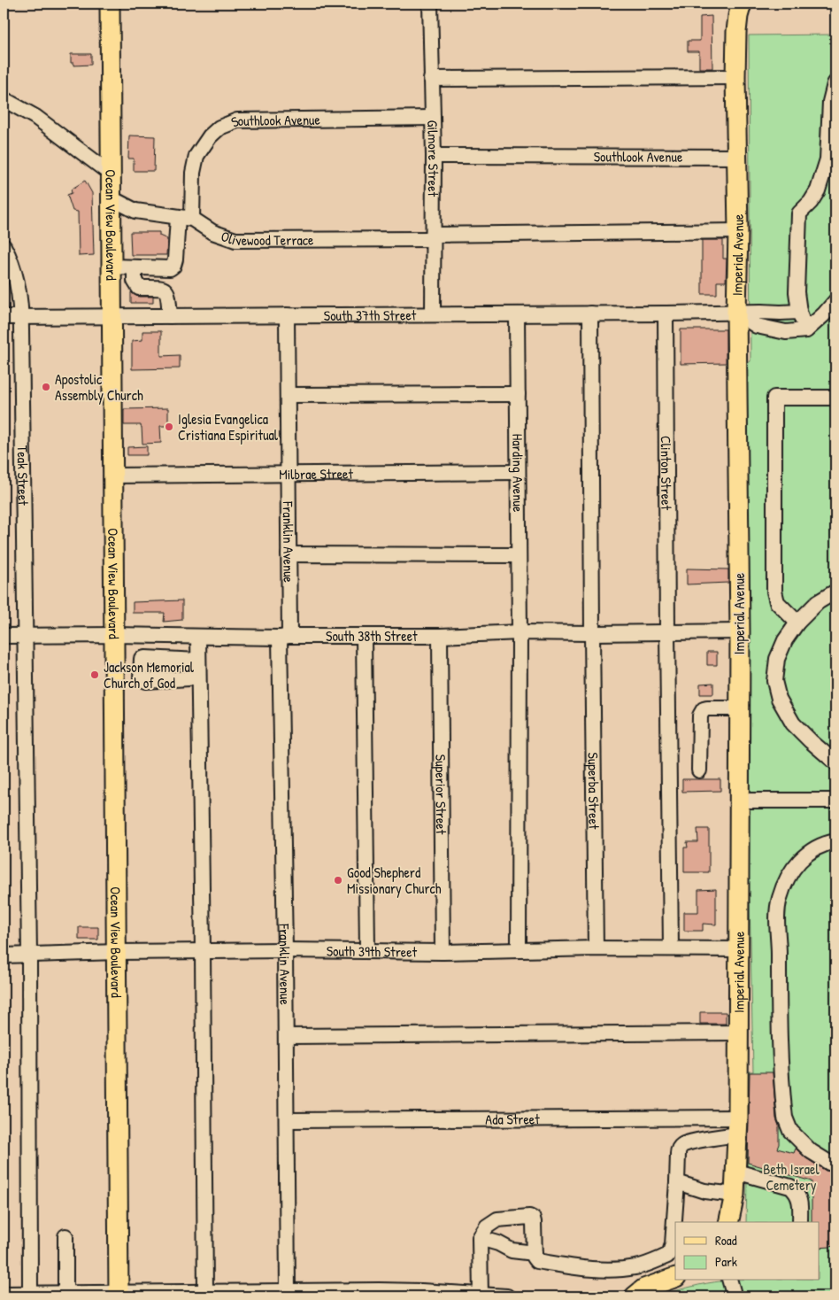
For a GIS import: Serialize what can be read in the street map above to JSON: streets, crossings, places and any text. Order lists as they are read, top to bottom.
{
  "streets": {
    "main road": ["Ocean View Boulevard", "Imperial Avenue"],
    "street": [
      "Southlook Avenue",
      "Gilmore Street",
      "Olivewood Terrace",
      "South 37th Street",
      "Harding Avenue",
      "Clinton Street",
      "Milbrae Street",
      "Teak Street",
      "Franklin Avenue",
      "South 38th Street",
      "Superba Street",
      "Superior Street",
      "South 39th Street",
      "Ada Street"
    ]
  },
  "crossings": [
    ["Southlook Avenue", "Gilmore Street"],
    ["Southlook Avenue", "Olivewood Terrace"],
    ["Southlook Avenue", "Imperial Avenue"],
    ["Gilmore Street", "Olivewood Terrace"],
    ["Gilmore Street", "South 37th Street"],
    ["Ocean View Boulevard", "Olivewood Terrace"],
    ["Ocean View Boulevard", "South 37th Street"],
    ["Ocean View Boulevard", "Milbrae Street"],
    ["Ocean View Boulevard", "South 38th Street"],
    ["Ocean View Boulevard", "South 39th Street"],
    ["Olivewood Terrace", "Imperial Avenue"],
    ["Imperial Avenue", "South 37th Street"],
    ["Imperial Avenue", "South 38th Street"],
    ["Imperial Avenue", "South 39th Street"],
    ["Imperial Avenue", "Ada Street"],
    ["South 37th Street", "Harding Avenue"],
    ["South 37th Street", "Clinton Street"],
    ["South 37th Street", "Teak Street"],
    ["South 37th Street", "Franklin Avenue"],
    ["South 37th Street", "Superba Street"],
    ["Harding Avenue", "Milbrae Street"],
    ["Harding Avenue", "South 38th Street"],
    ["Harding Avenue", "South 39th Street"],
    ["Clinton Street", "South 38th Street"],
    ["Clinton Street", "South 39th Street"],
    ["Milbrae Street", "Franklin Avenue"],
    ["Teak Street", "South 38th Street"],
    ["Teak Street", "South 39th Street"],
    ["Franklin Avenue", "South 38th Street"],
    ["Franklin Avenue", "South 39th Street"],
    ["Franklin Avenue", "Ada Street"],
    ["South 38th Street", "Superba Street"],
    ["South 38th Street", "Superior Street"],
    ["Superba Street", "South 39th Street"],
    ["Superior Street", "South 39th Street"]
  ],
  "parks": ["Beth Israel Cemetery"],
  "places": [
    "Apostolic Assembly Church",
    "Iglesia Evangelica Cristiana Espiritual",
    "Jackson Memorial Church of God",
    "Good Shepherd Missionary Church"
  ],
  "legend": ["Road", "Park"]
}
